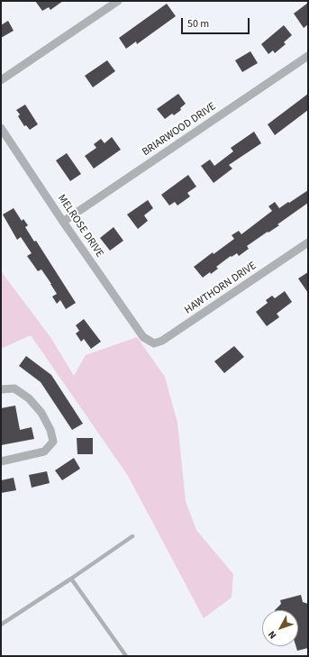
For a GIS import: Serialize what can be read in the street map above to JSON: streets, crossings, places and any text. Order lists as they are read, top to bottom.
{
  "streets": {
    "street": ["BRIARWOOD DRIVE", "MELROSE DRIVE", "HAWTHORN DRIVE"]
  },
  "crossings": [
    ["BRIARWOOD DRIVE", "MELROSE DRIVE"],
    ["MELROSE DRIVE", "HAWTHORN DRIVE"]
  ],
  "scale_bar": "50 m",
  "north": "bottom left"
}
